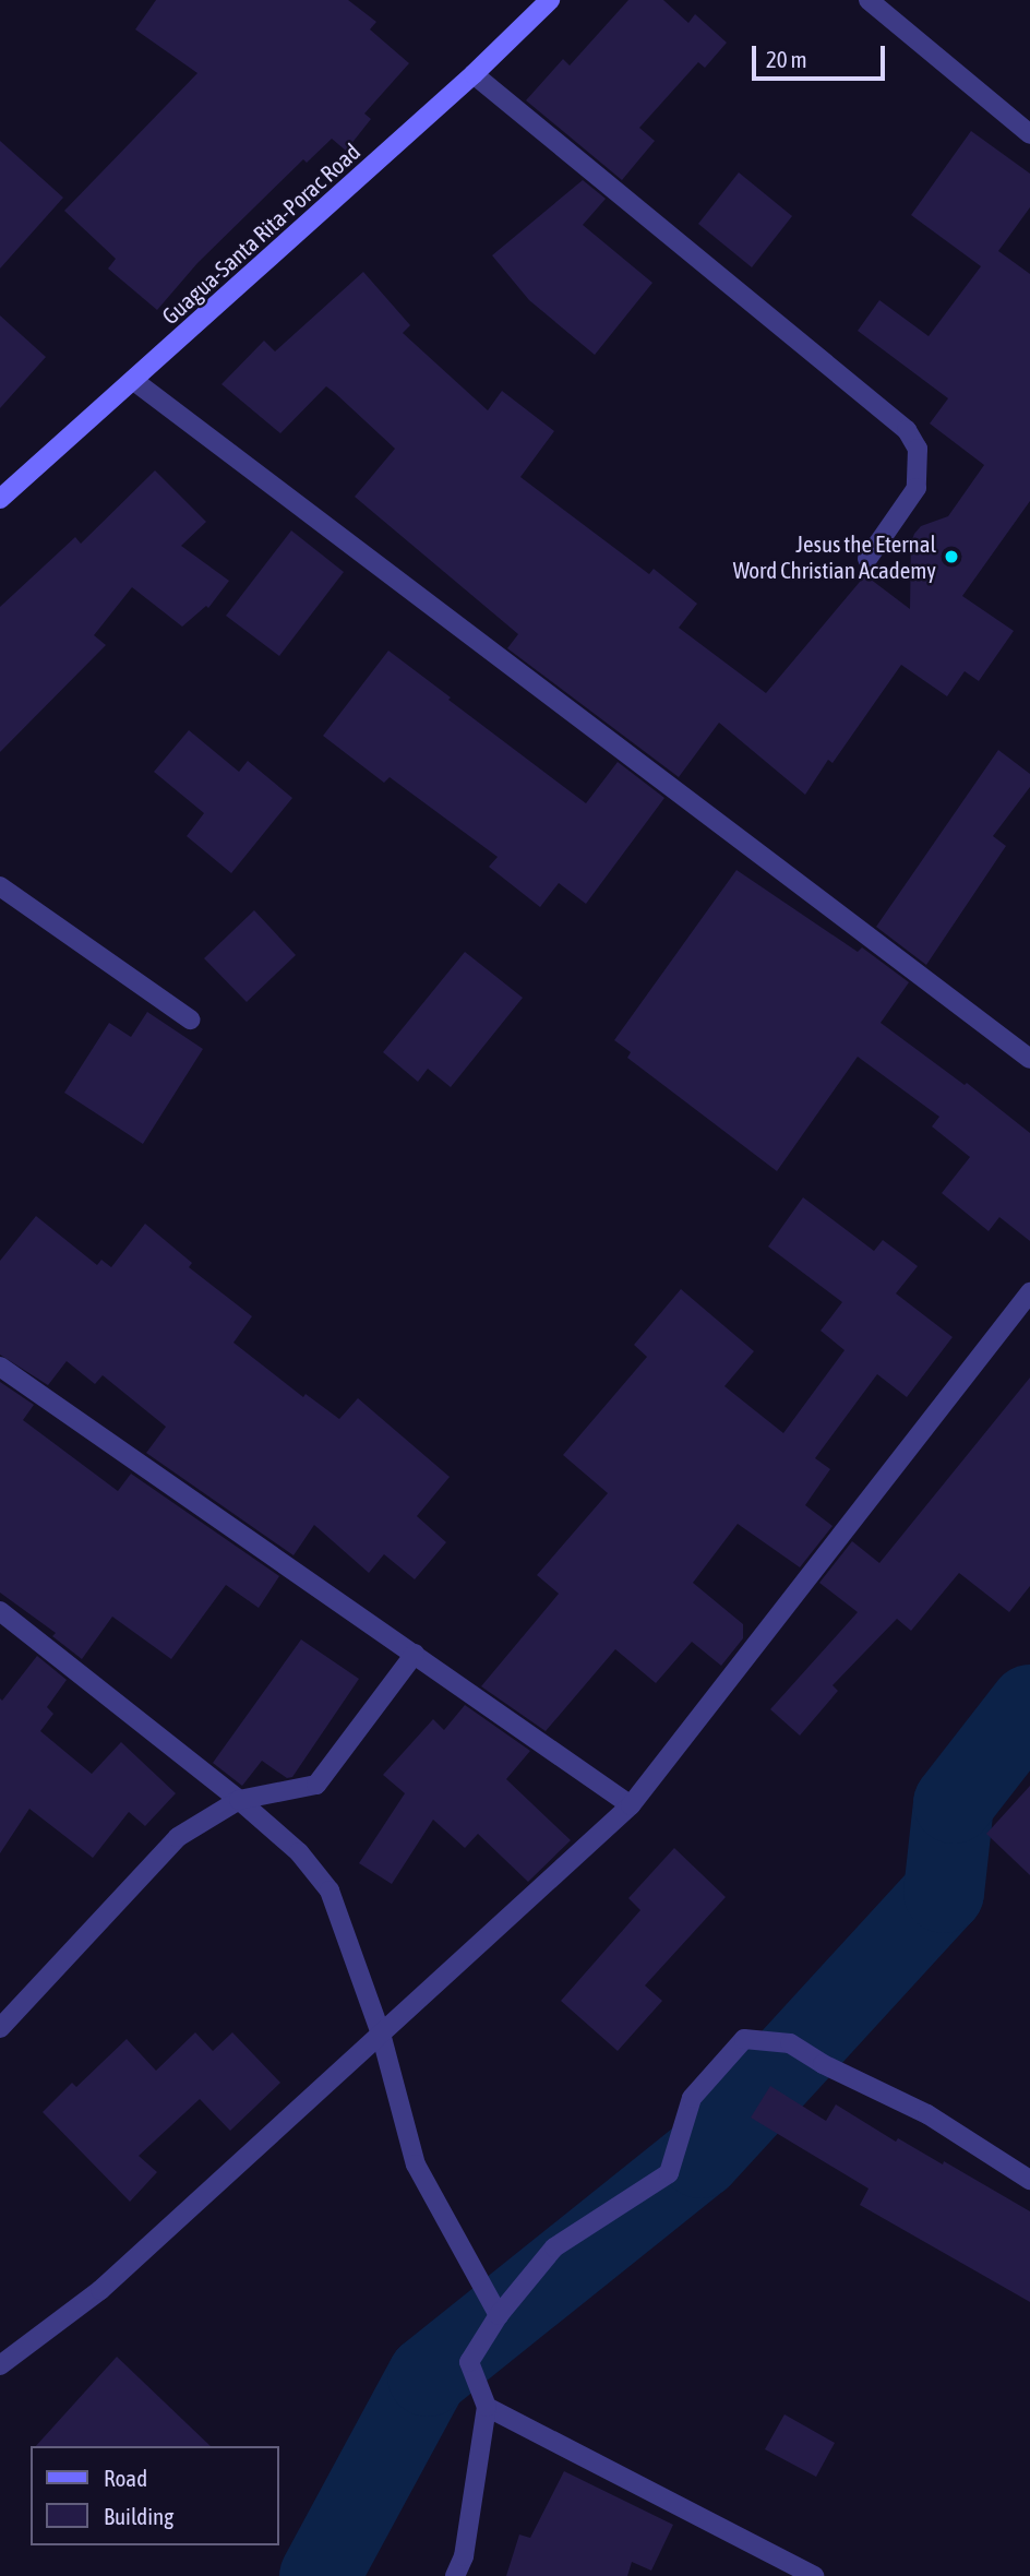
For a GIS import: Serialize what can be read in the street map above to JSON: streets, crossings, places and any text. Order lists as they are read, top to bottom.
{
  "streets": {
    "main road": ["Guagua-Santa Rita-Porac Road"]
  },
  "places": ["Jesus the Eternal Word Christian Academy"],
  "legend": ["Road", "Building"],
  "scale_bar": "20 m"
}
